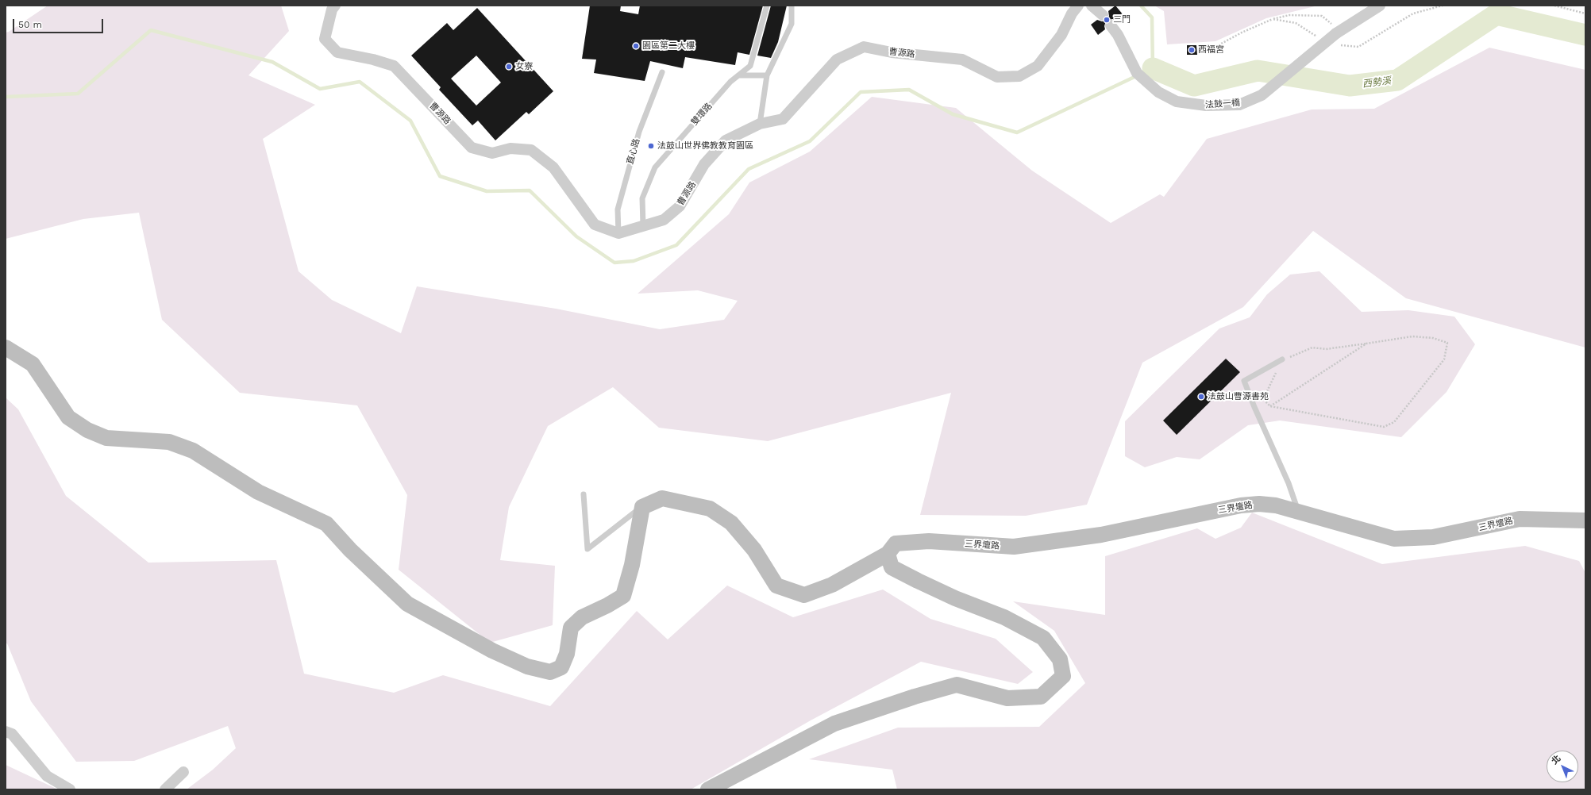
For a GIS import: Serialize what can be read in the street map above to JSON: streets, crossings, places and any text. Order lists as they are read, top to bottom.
{
  "streets": {
    "street": ["曹源路", "法鼓一橋", "三界壇路"],
    "lane": ["雙環路", "直心路"]
  },
  "crossings": [
    ["曹源路", "雙環路"],
    ["曹源路", "直心路"]
  ],
  "water": ["西勢溪"],
  "places": [
    "三門",
    "園區第二大樓",
    "西福宮",
    "女寮",
    "法鼓山世界佛教教育園區",
    "法鼓山曹源書苑"
  ],
  "scale_bar": "50 m",
  "north": "top left"
}
